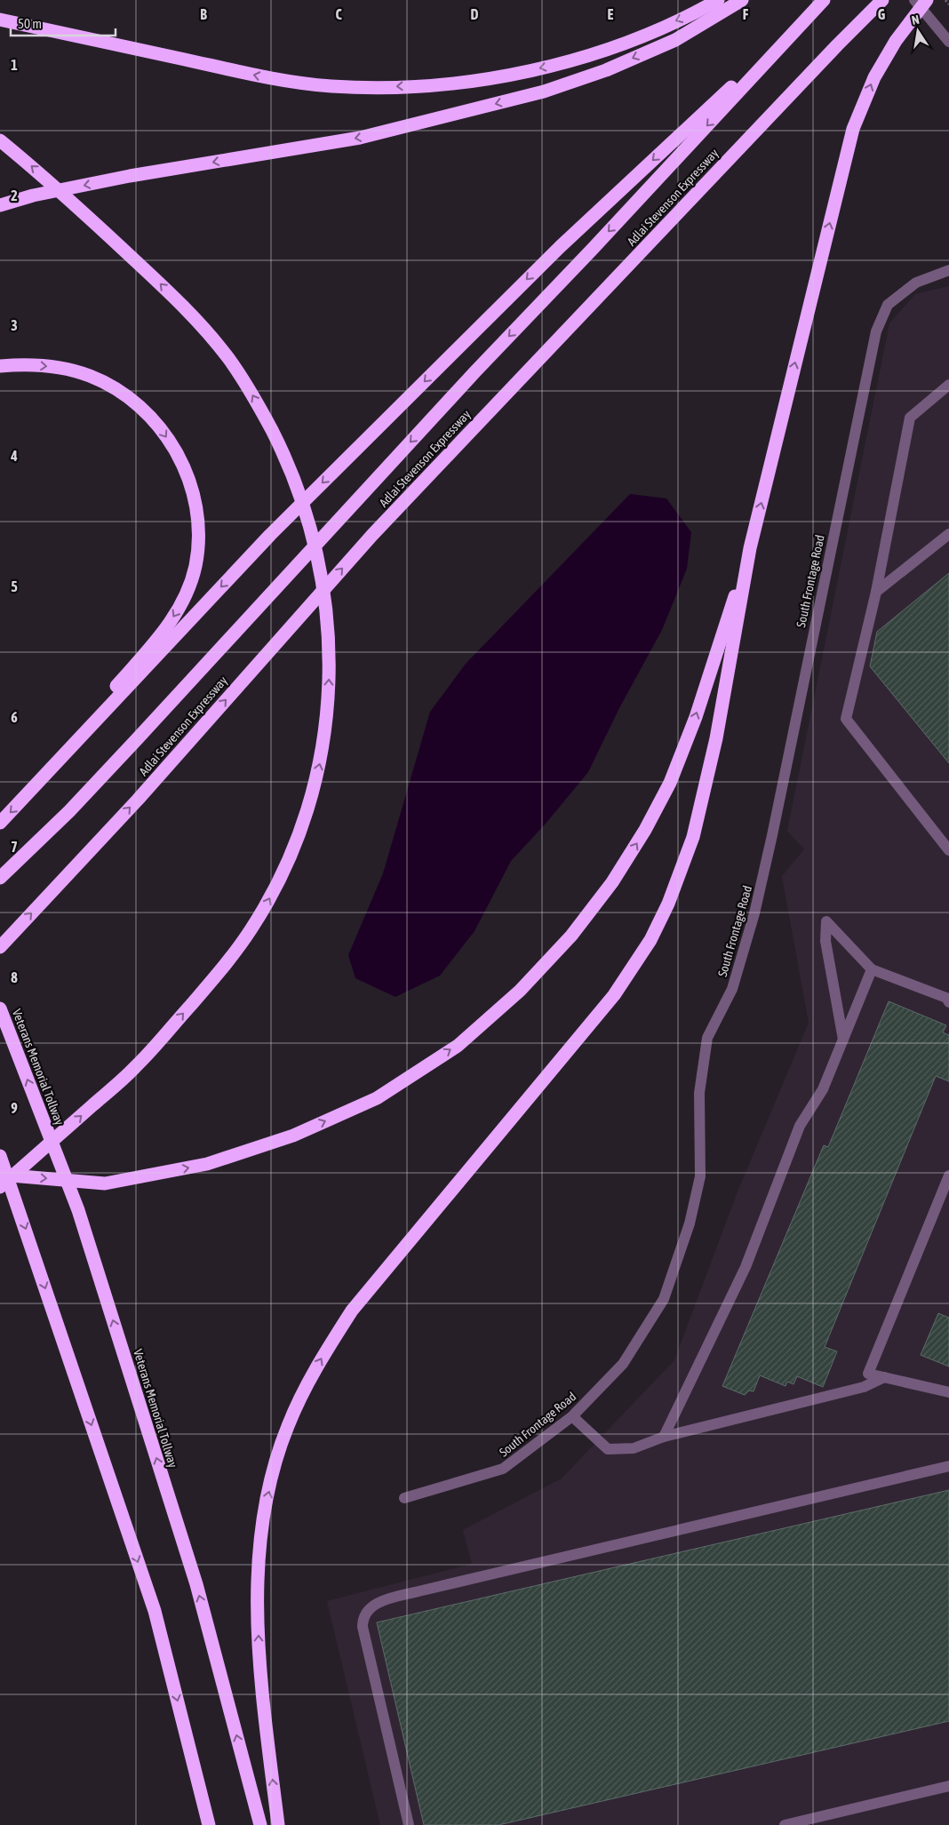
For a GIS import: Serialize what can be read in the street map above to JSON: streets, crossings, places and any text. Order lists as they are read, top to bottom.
{
  "streets": {
    "highway": ["Adlai Stevenson Expressway", "Veterans Memorial Tollway"],
    "street": ["South Frontage Road"]
  },
  "scale_bar": "50 m",
  "north": "top",
  "grid": {
    "columns": [
      "B",
      "C",
      "D",
      "E",
      "F",
      "G"
    ],
    "rows": [
      "1",
      "2",
      "3",
      "4",
      "5",
      "6",
      "7",
      "8",
      "9"
    ]
  }
}
